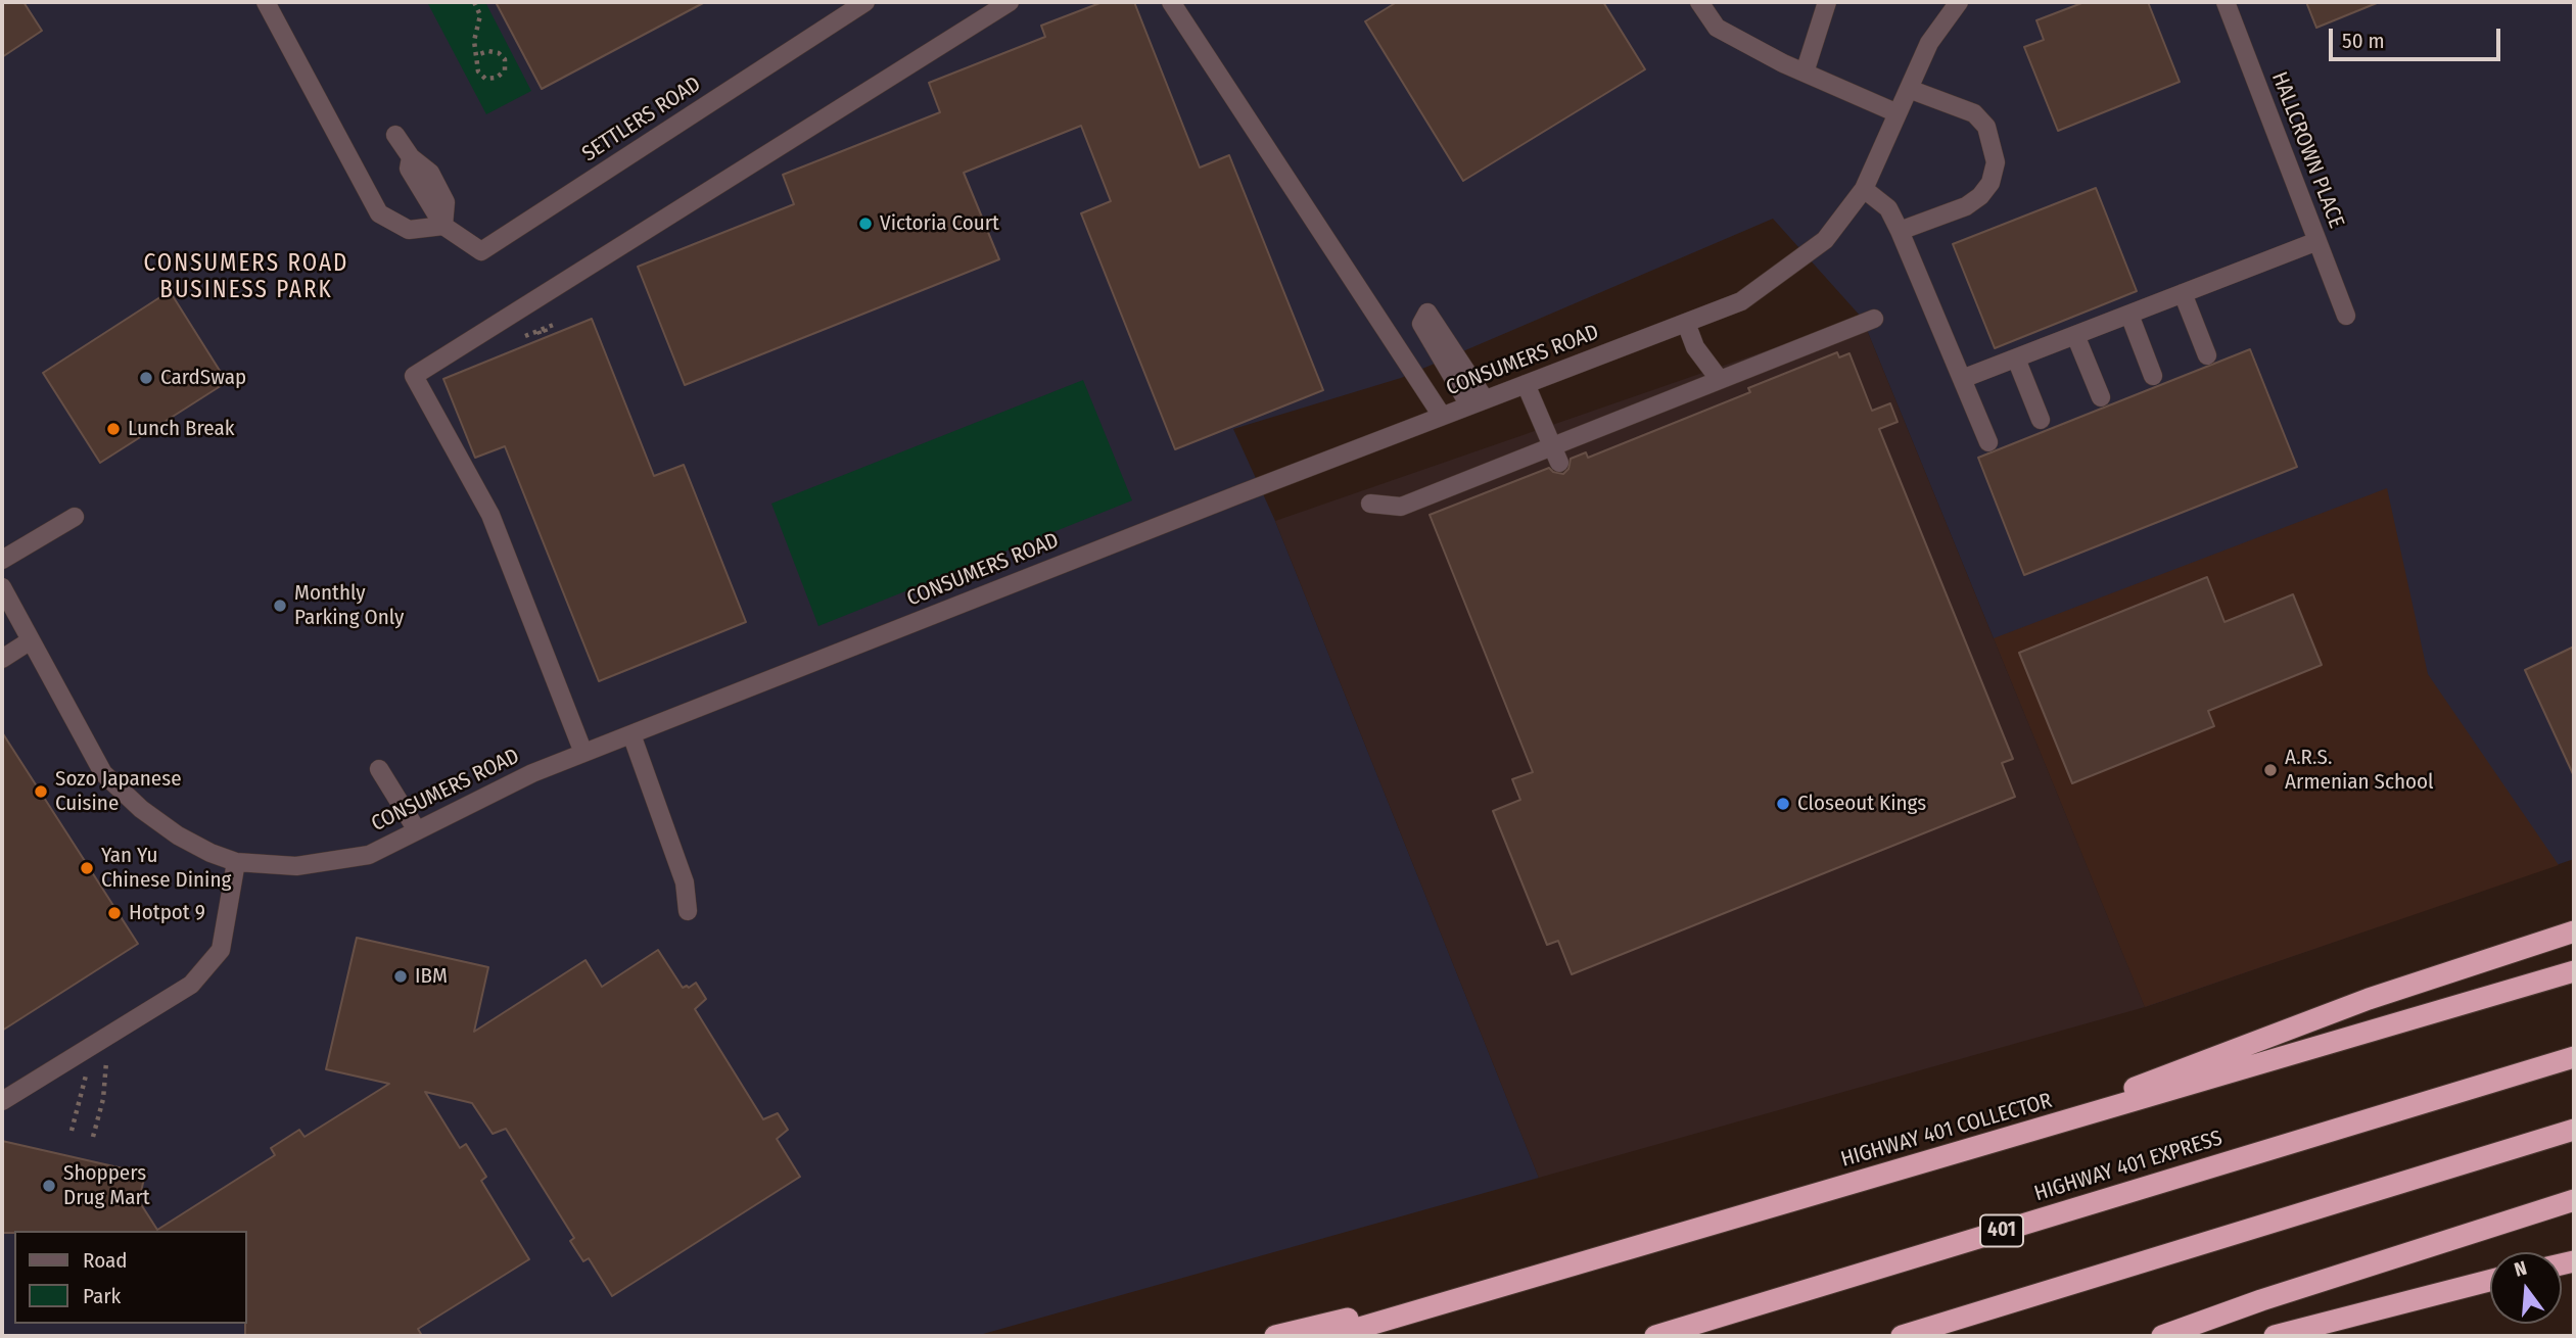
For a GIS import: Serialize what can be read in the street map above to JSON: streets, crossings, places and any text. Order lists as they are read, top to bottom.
{
  "streets": {
    "highway": ["HIGHWAY 401 COLLECTOR", "HIGHWAY 401 EXPRESS", "401"],
    "street": ["SETTLERS ROAD", "HALLCROWN PLACE", "CONSUMERS ROAD"]
  },
  "districts": ["CONSUMERS ROAD BUSINESS PARK"],
  "places": [
    "Victoria Court",
    "CardSwap",
    "Lunch Break",
    "Monthly Parking Only",
    "A.R.S. Armenian School",
    "Sozo Japanese Cuisine",
    "Closeout Kings",
    "Yan Yu Chinese Dining",
    "Hotpot 9",
    "IBM",
    "Shoppers Drug Mart"
  ],
  "legend": ["Road", "Park"],
  "scale_bar": "50 m",
  "north": "top"
}
